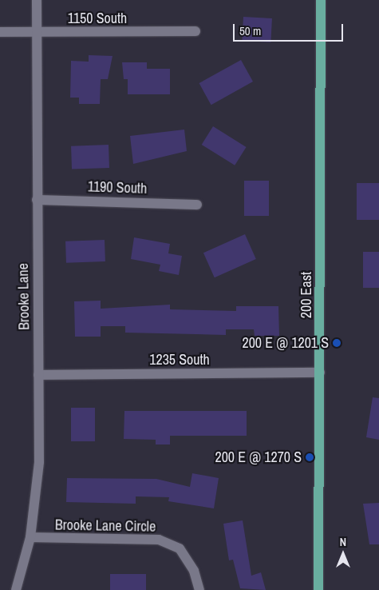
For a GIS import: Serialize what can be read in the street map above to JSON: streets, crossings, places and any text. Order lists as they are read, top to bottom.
{
  "streets": {
    "main road": ["200 East"],
    "street": [
      "1150 South",
      "1190 South",
      "Brooke Lane",
      "1235 South",
      "Brooke Lane Circle"
    ]
  },
  "crossings": [
    ["1150 South", "Brooke Lane"],
    ["1190 South", "Brooke Lane"],
    ["200 East", "1235 South"],
    ["Brooke Lane", "1235 South"],
    ["Brooke Lane", "Brooke Lane Circle"]
  ],
  "places": ["200 E @ 1201 S", "200 E @ 1270 S"],
  "scale_bar": "50 m",
  "north": "top"
}
